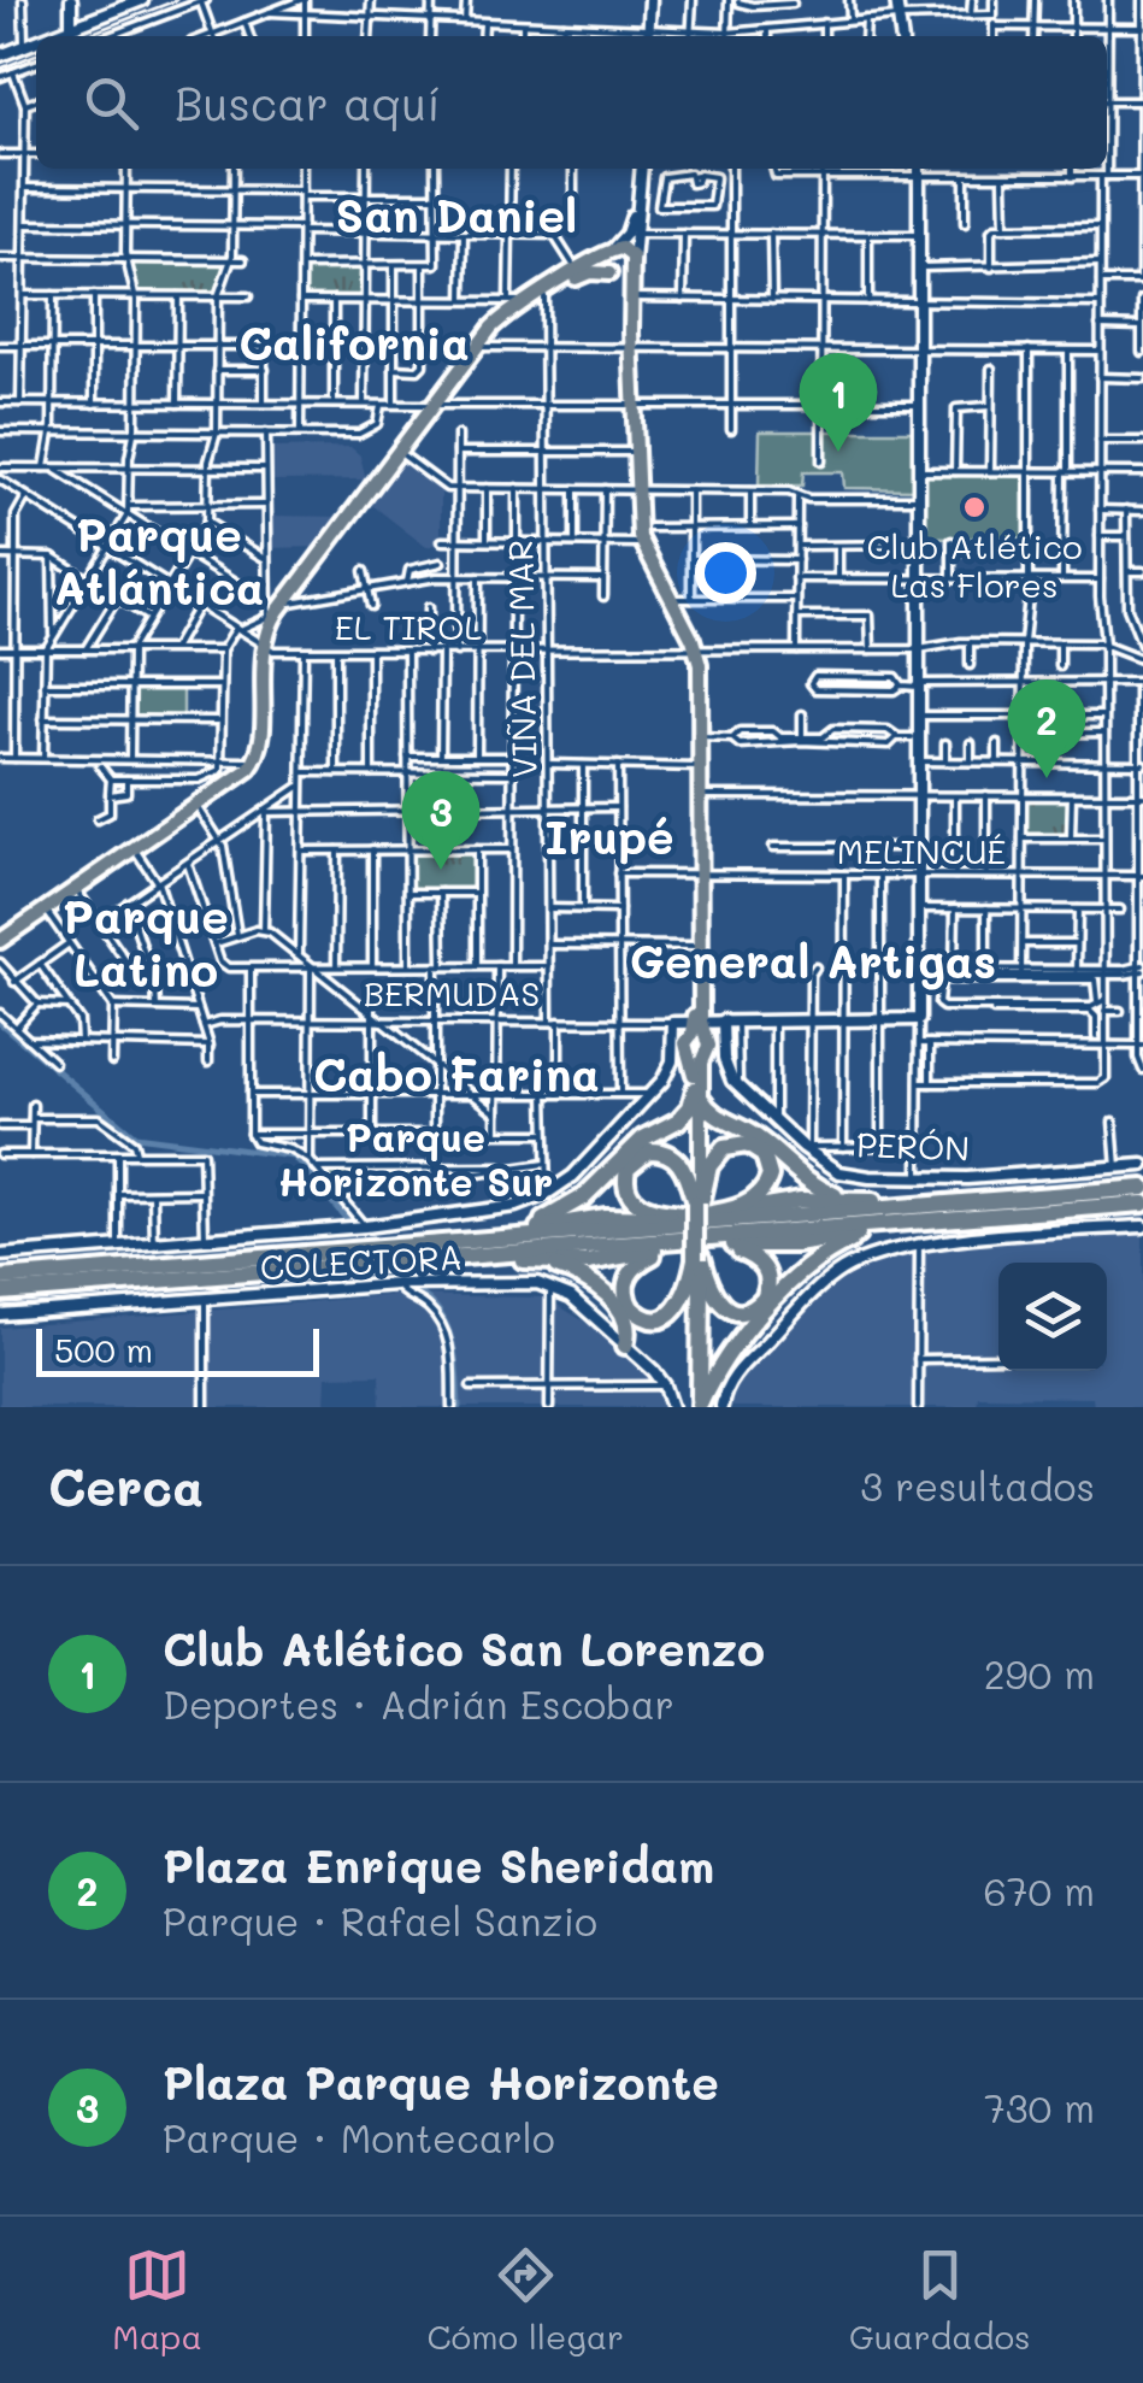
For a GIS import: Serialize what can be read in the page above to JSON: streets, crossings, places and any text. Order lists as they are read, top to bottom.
{
  "streets": {
    "street": [
      "EL TIROL",
      "VIÑA DEL MAR",
      "MELINCUÉ",
      "BERMUDAS",
      "PERÓN",
      "COLECTORA"
    ]
  },
  "crossings": [
    ["EL TIROL", "VIÑA DEL MAR"],
    ["VIÑA DEL MAR", "BERMUDAS"],
    ["BERMUDAS", "COLECTORA"]
  ],
  "districts": [
    "San Daniel",
    "California",
    "Parque Atlántica",
    "Irupé",
    "Parque Latino",
    "General Artigas",
    "Cabo Farina",
    "Parque Horizonte Sur"
  ],
  "places": ["Club Atlético Las Flores"],
  "scale_bar": "500 m",
  "page": {
    "search": "Buscar aquí",
    "pins": ["1", "2", "3"],
    "scale": "500 m",
    "heading": ["Cerca", "3 resultados"],
    "list": [
      {
        "mark": "1",
        "name": "Club Atlético San Lorenzo",
        "note": "Deportes · Adrián Escobar",
        "value": "290 m"
      },
      {
        "mark": "2",
        "name": "Plaza Enrique Sheridam",
        "note": "Parque · Rafael Sanzio",
        "value": "670 m"
      },
      {
        "mark": "3",
        "name": "Plaza Parque Horizonte",
        "note": "Parque · Montecarlo",
        "value": "730 m"
      }
    ],
    "nav": ["Mapa", "Cómo llegar", "Guardados"]
  }
}
